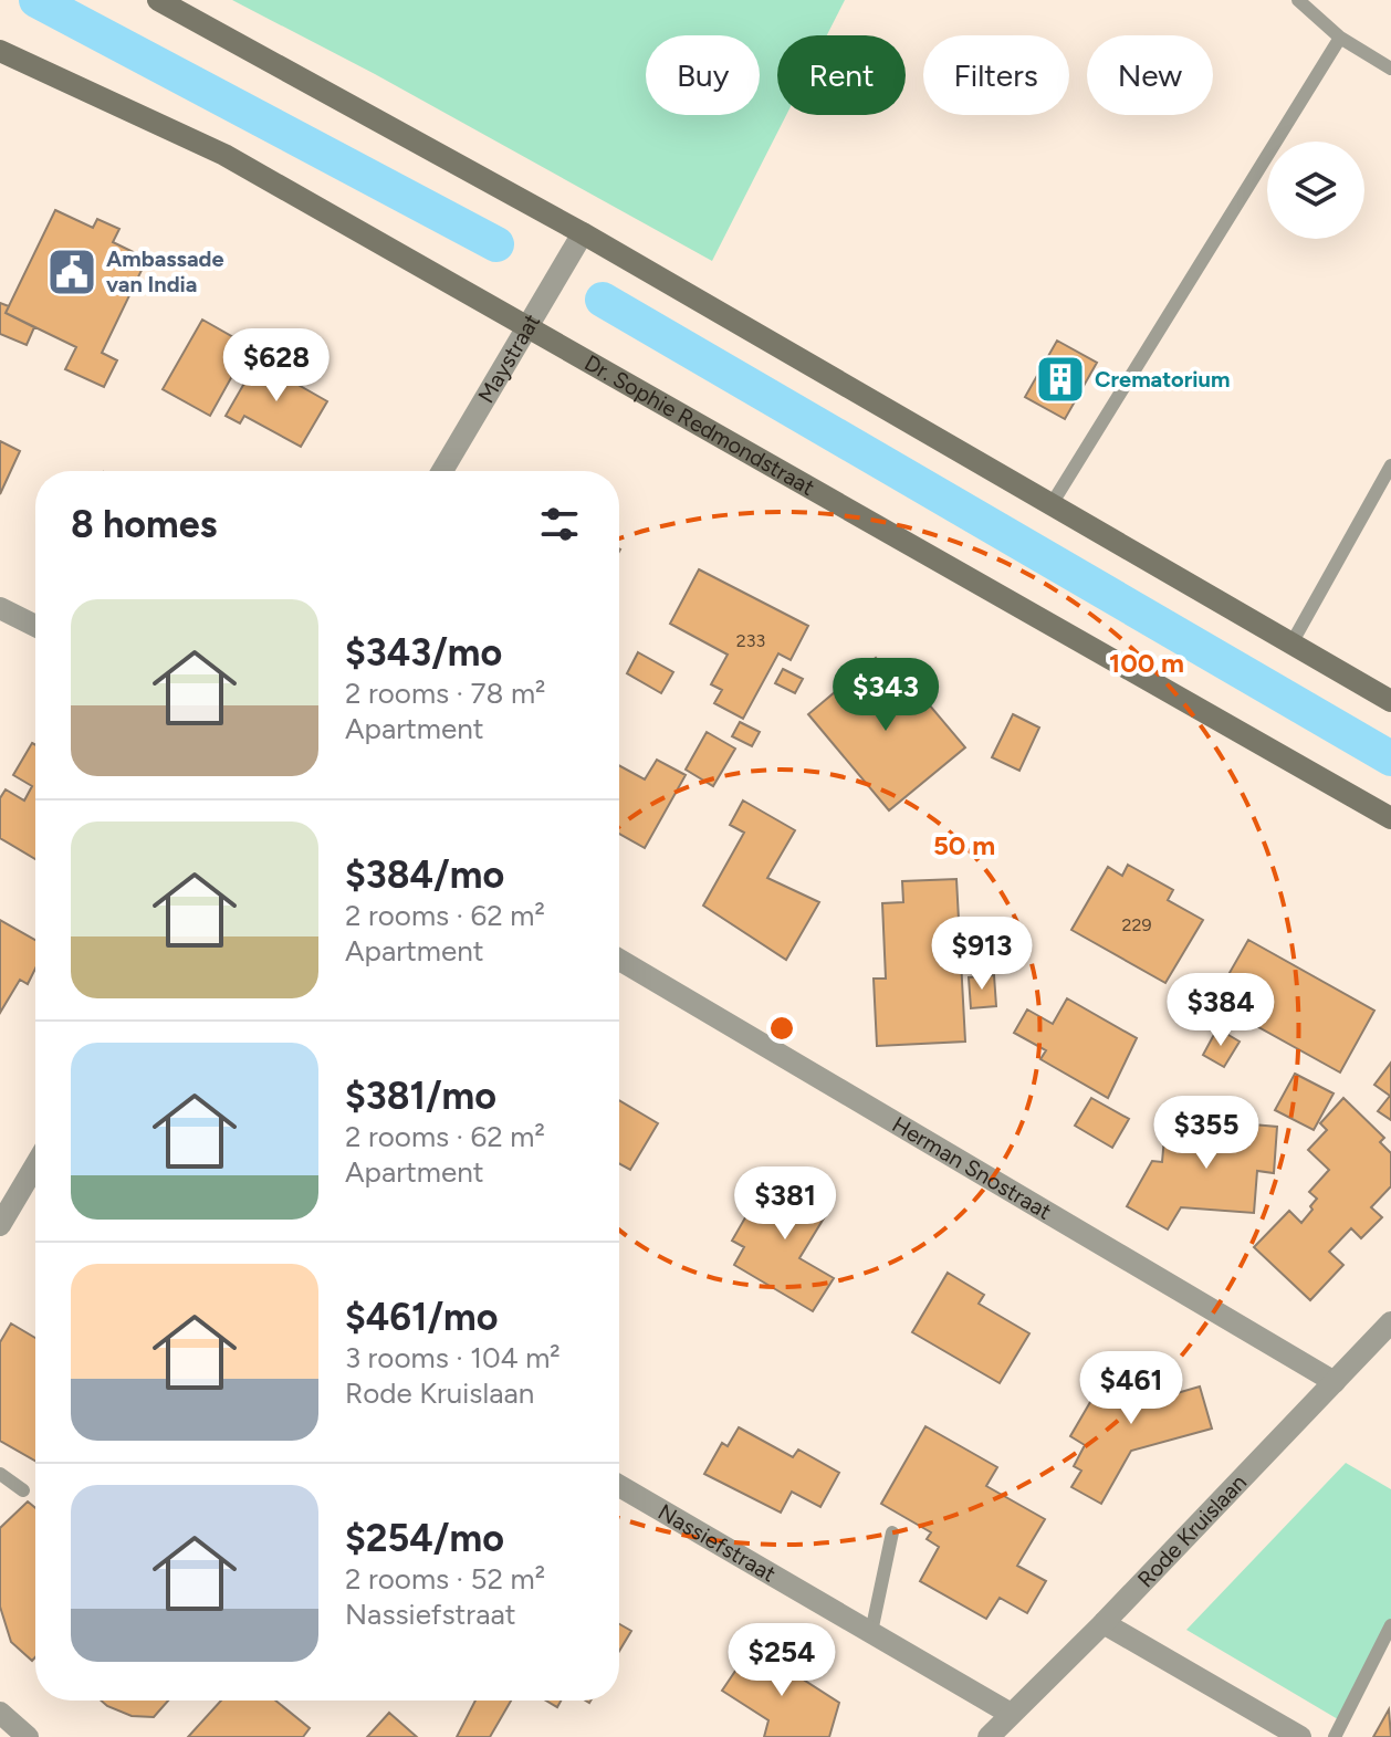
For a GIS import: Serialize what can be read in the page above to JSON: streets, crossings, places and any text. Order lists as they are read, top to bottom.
{
  "streets": {
    "street": [
      "Maystraat",
      "Dr. Sophie Redmondstraat",
      "Herman Snostraat",
      "Rode Kruislaan",
      "Nassiefstraat"
    ]
  },
  "crossings": [
    ["Maystraat", "Dr. Sophie Redmondstraat"],
    ["Herman Snostraat", "Rode Kruislaan"],
    ["Rode Kruislaan", "Nassiefstraat"]
  ],
  "places": {
    "public building": ["Ambassade van India"],
    "building": ["Crematorium"]
  },
  "house_numbers": ["233", "229"],
  "page": {
    "chip": [
      "Buy",
      "Rent",
      "Filters",
      "New"
    ],
    "price": [
      "$628",
      "$343",
      "$913",
      "$384",
      "$355",
      "$381",
      "$461",
      "$254"
    ],
    "heading": "8 homes",
    "list": [
      {
        "name": "$343/mo",
        "note": "2 rooms · 78 m² · Apartment"
      },
      {
        "name": "$384/mo",
        "note": "2 rooms · 62 m² · Apartment"
      },
      {
        "name": "$381/mo",
        "note": "2 rooms · 62 m² · Apartment"
      },
      {
        "name": "$461/mo",
        "note": "3 rooms · 104 m² · Rode Kruislaan"
      },
      {
        "name": "$254/mo",
        "note": "2 rooms · 52 m² · Nassiefstraat"
      }
    ]
  },
  "rings": ["100 m", "50 m"]
}
